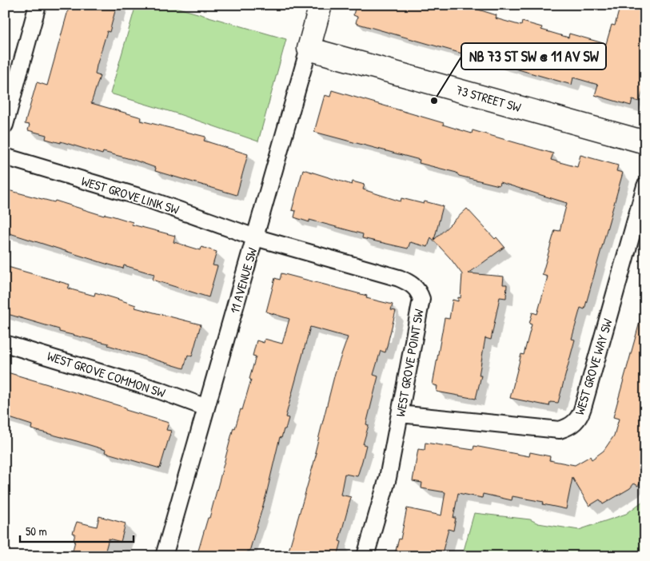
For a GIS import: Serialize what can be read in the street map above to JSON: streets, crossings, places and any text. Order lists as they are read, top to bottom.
{
  "streets": {
    "street": [
      "73 STREET SW",
      "WEST GROVE LINK SW",
      "11 AVENUE SW",
      "WEST GROVE POINT SW",
      "WEST GROVE WAY SW",
      "WEST GROVE COMMON SW"
    ]
  },
  "crossings": [
    ["73 STREET SW", "11 AVENUE SW"],
    ["WEST GROVE LINK SW", "11 AVENUE SW"],
    ["WEST GROVE LINK SW", "WEST GROVE POINT SW"],
    ["11 AVENUE SW", "WEST GROVE POINT SW"],
    ["11 AVENUE SW", "WEST GROVE COMMON SW"],
    ["WEST GROVE POINT SW", "WEST GROVE WAY SW"]
  ],
  "places": ["NB 73 ST SW @ 11 AV SW"],
  "scale_bar": "50 m"
}
